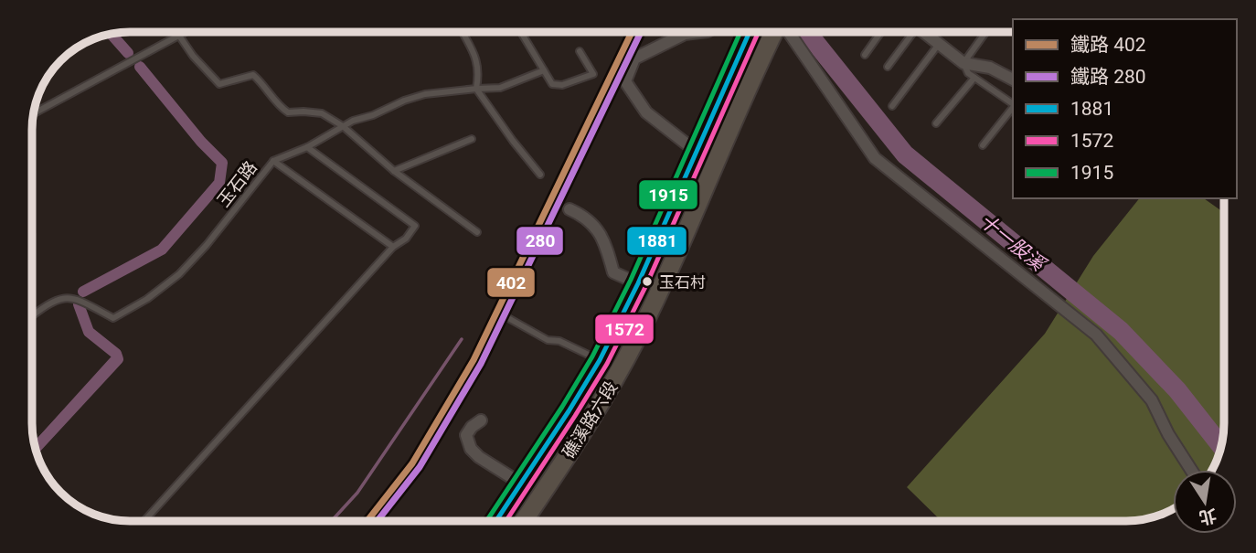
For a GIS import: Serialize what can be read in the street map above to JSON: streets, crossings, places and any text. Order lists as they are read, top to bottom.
{
  "streets": {
    "main road": ["礁溪路六段"],
    "lane": ["玉石路"]
  },
  "water": ["十一股溪"],
  "places": ["玉石村"],
  "lines": [
    "rail line 402",
    "rail line 280",
    "transit line 1881",
    "transit line 1572",
    "transit line 1915"
  ],
  "legend": [
    "鐵路 402",
    "鐵路 280",
    "1881",
    "1572",
    "1915"
  ],
  "north": "bottom"
}
